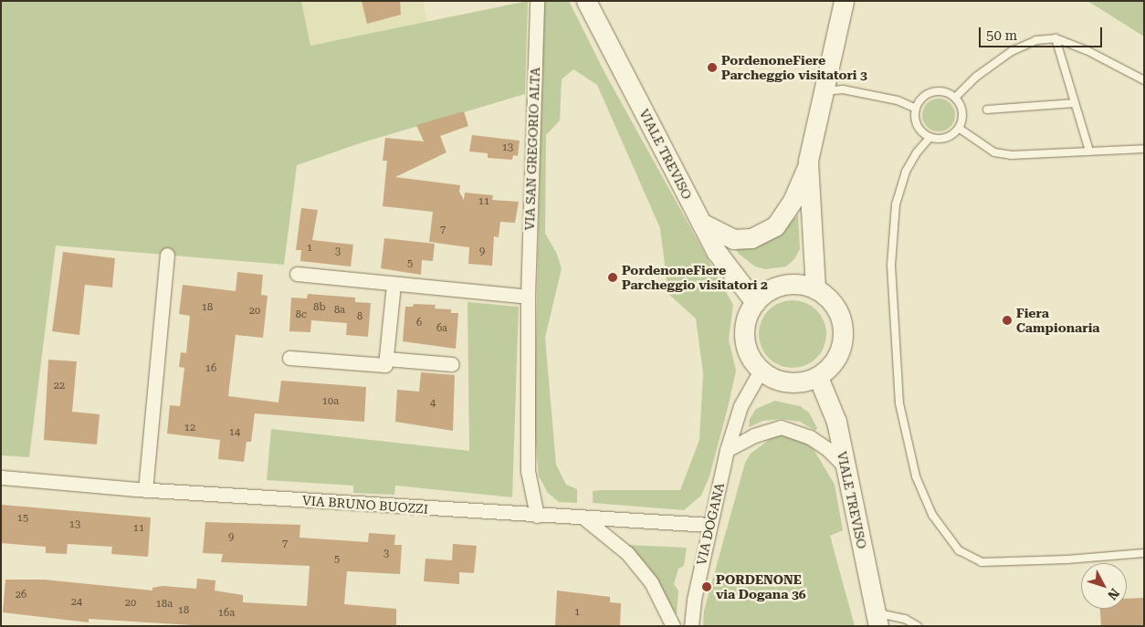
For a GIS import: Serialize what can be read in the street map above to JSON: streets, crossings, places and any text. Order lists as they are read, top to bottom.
{
  "streets": {
    "main road": ["VIALE TREVISO"],
    "street": ["VIA SAN GREGORIO ALTA", "VIA BRUNO BUOZZI", "VIA DOGANA"]
  },
  "crossings": [
    ["VIA SAN GREGORIO ALTA", "VIA BRUNO BUOZZI"],
    ["VIALE TREVISO", "VIA DOGANA"],
    ["VIA BRUNO BUOZZI", "VIA DOGANA"]
  ],
  "places": [
    "PordenoneFiere Parcheggio visitatori 3",
    "PordenoneFiere Parcheggio visitatori 2",
    "Fiera Campionaria",
    "PORDENONE via Dogana 36"
  ],
  "house_numbers": [
    "13",
    "11",
    "7",
    "1",
    "3",
    "9",
    "5",
    "18",
    "8b",
    "8a",
    "20",
    "8c",
    "8",
    "6",
    "6a",
    "16",
    "22",
    "10a",
    "4",
    "12",
    "14",
    "15",
    "13",
    "11",
    "9",
    "7",
    "3",
    "5",
    "26",
    "24",
    "20",
    "18a",
    "18",
    "1",
    "16a"
  ],
  "scale_bar": "50 m",
  "north": "bottom right"
}
